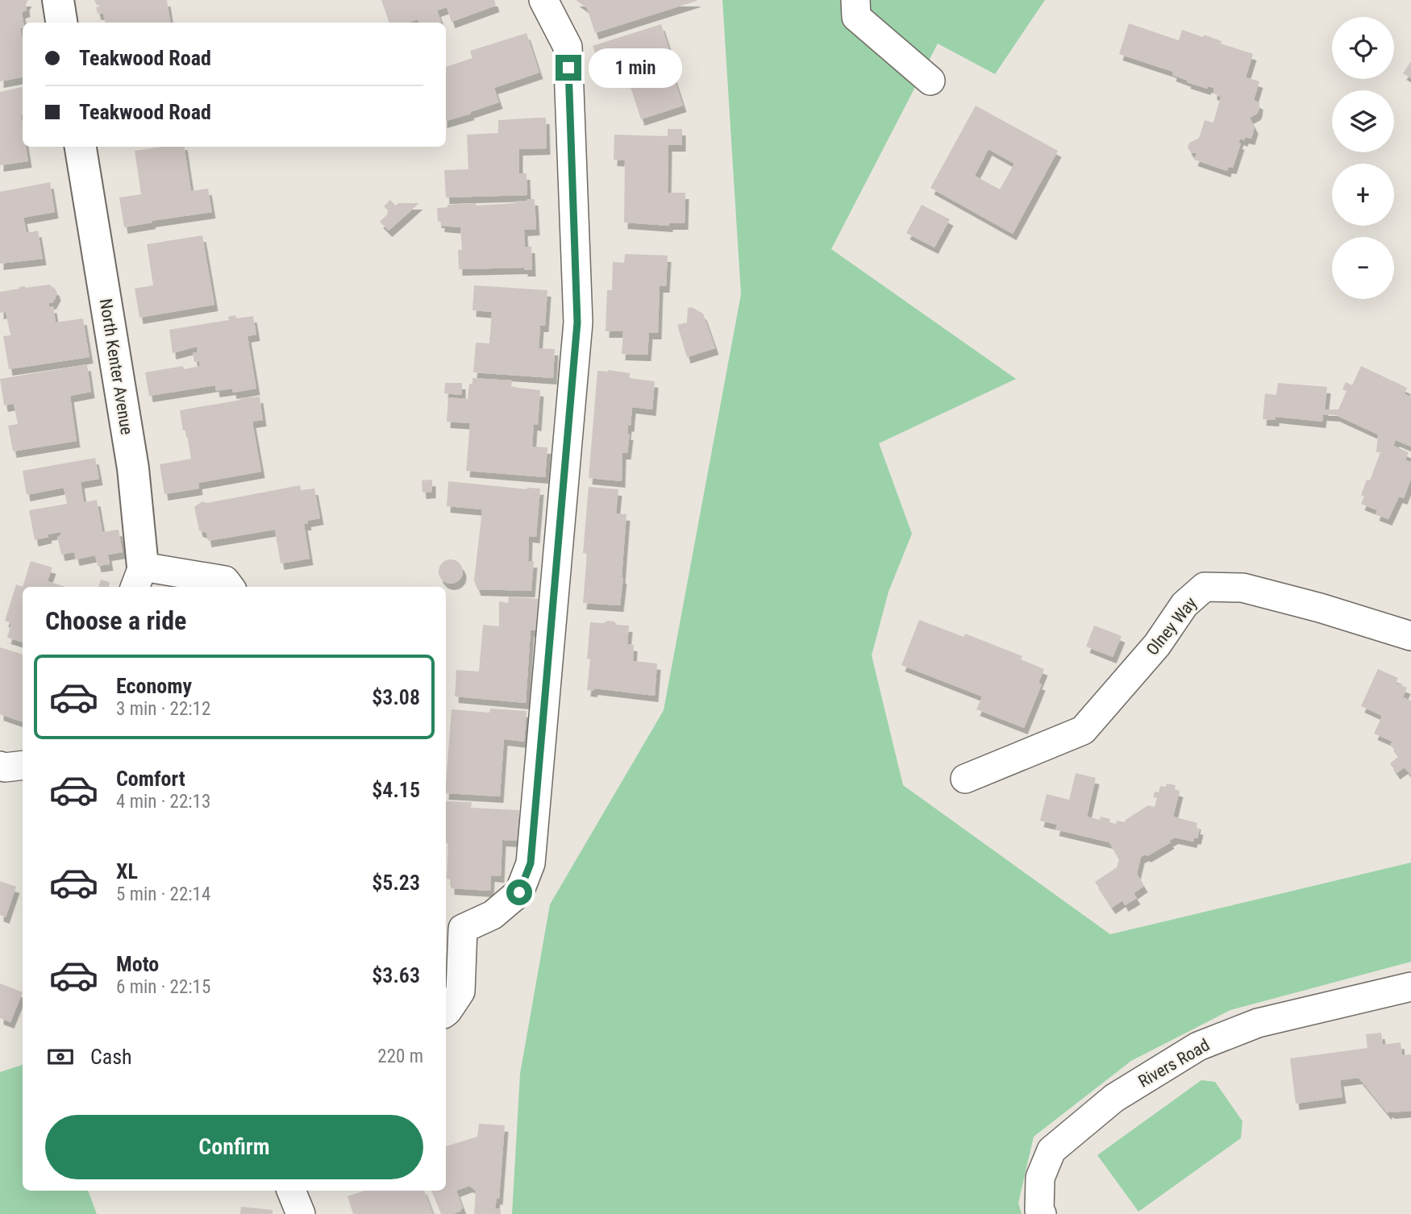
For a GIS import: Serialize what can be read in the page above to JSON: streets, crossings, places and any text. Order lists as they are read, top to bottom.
{
  "streets": {
    "street": ["North Kenter Avenue", "Olney Way", "Rivers Road"]
  },
  "page": {
    "map_buttons": ["+", "−"],
    "banner": ["Teakwood Road", "Teakwood Road"],
    "bubble": "1 min",
    "heading": "Choose a ride",
    "list": [
      {
        "name": "Economy",
        "note": "3 min · 22:12",
        "value": "$3.08"
      },
      {
        "name": "Comfort",
        "note": "4 min · 22:13",
        "value": "$4.15"
      },
      {
        "name": "XL",
        "note": "5 min · 22:14",
        "value": "$5.23"
      },
      {
        "name": "Moto",
        "note": "6 min · 22:15",
        "value": "$3.63"
      }
    ],
    "pay": ["Cash", "220 m"],
    "buttons": "Confirm"
  }
}
